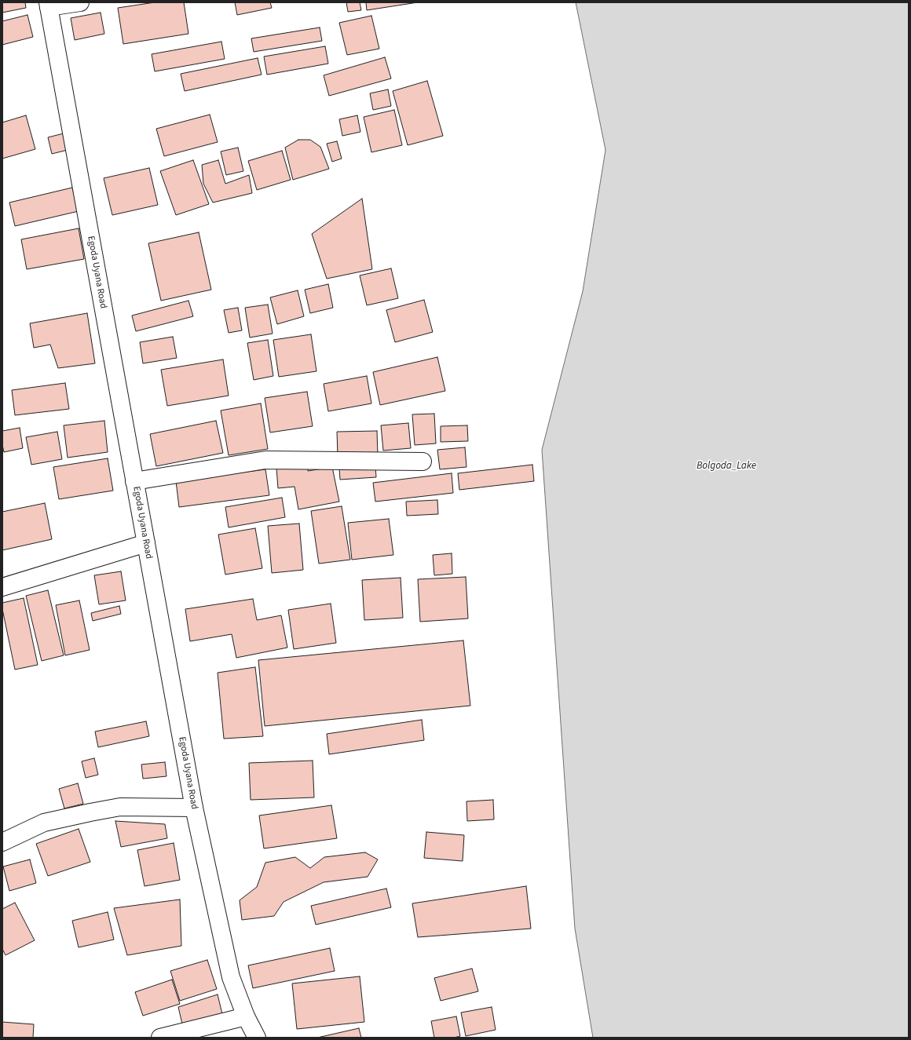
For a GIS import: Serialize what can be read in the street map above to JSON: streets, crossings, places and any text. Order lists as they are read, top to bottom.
{
  "streets": {
    "main road": ["Egoda Uyana Road"]
  },
  "water": ["Bolgoda_Lake"]
}
